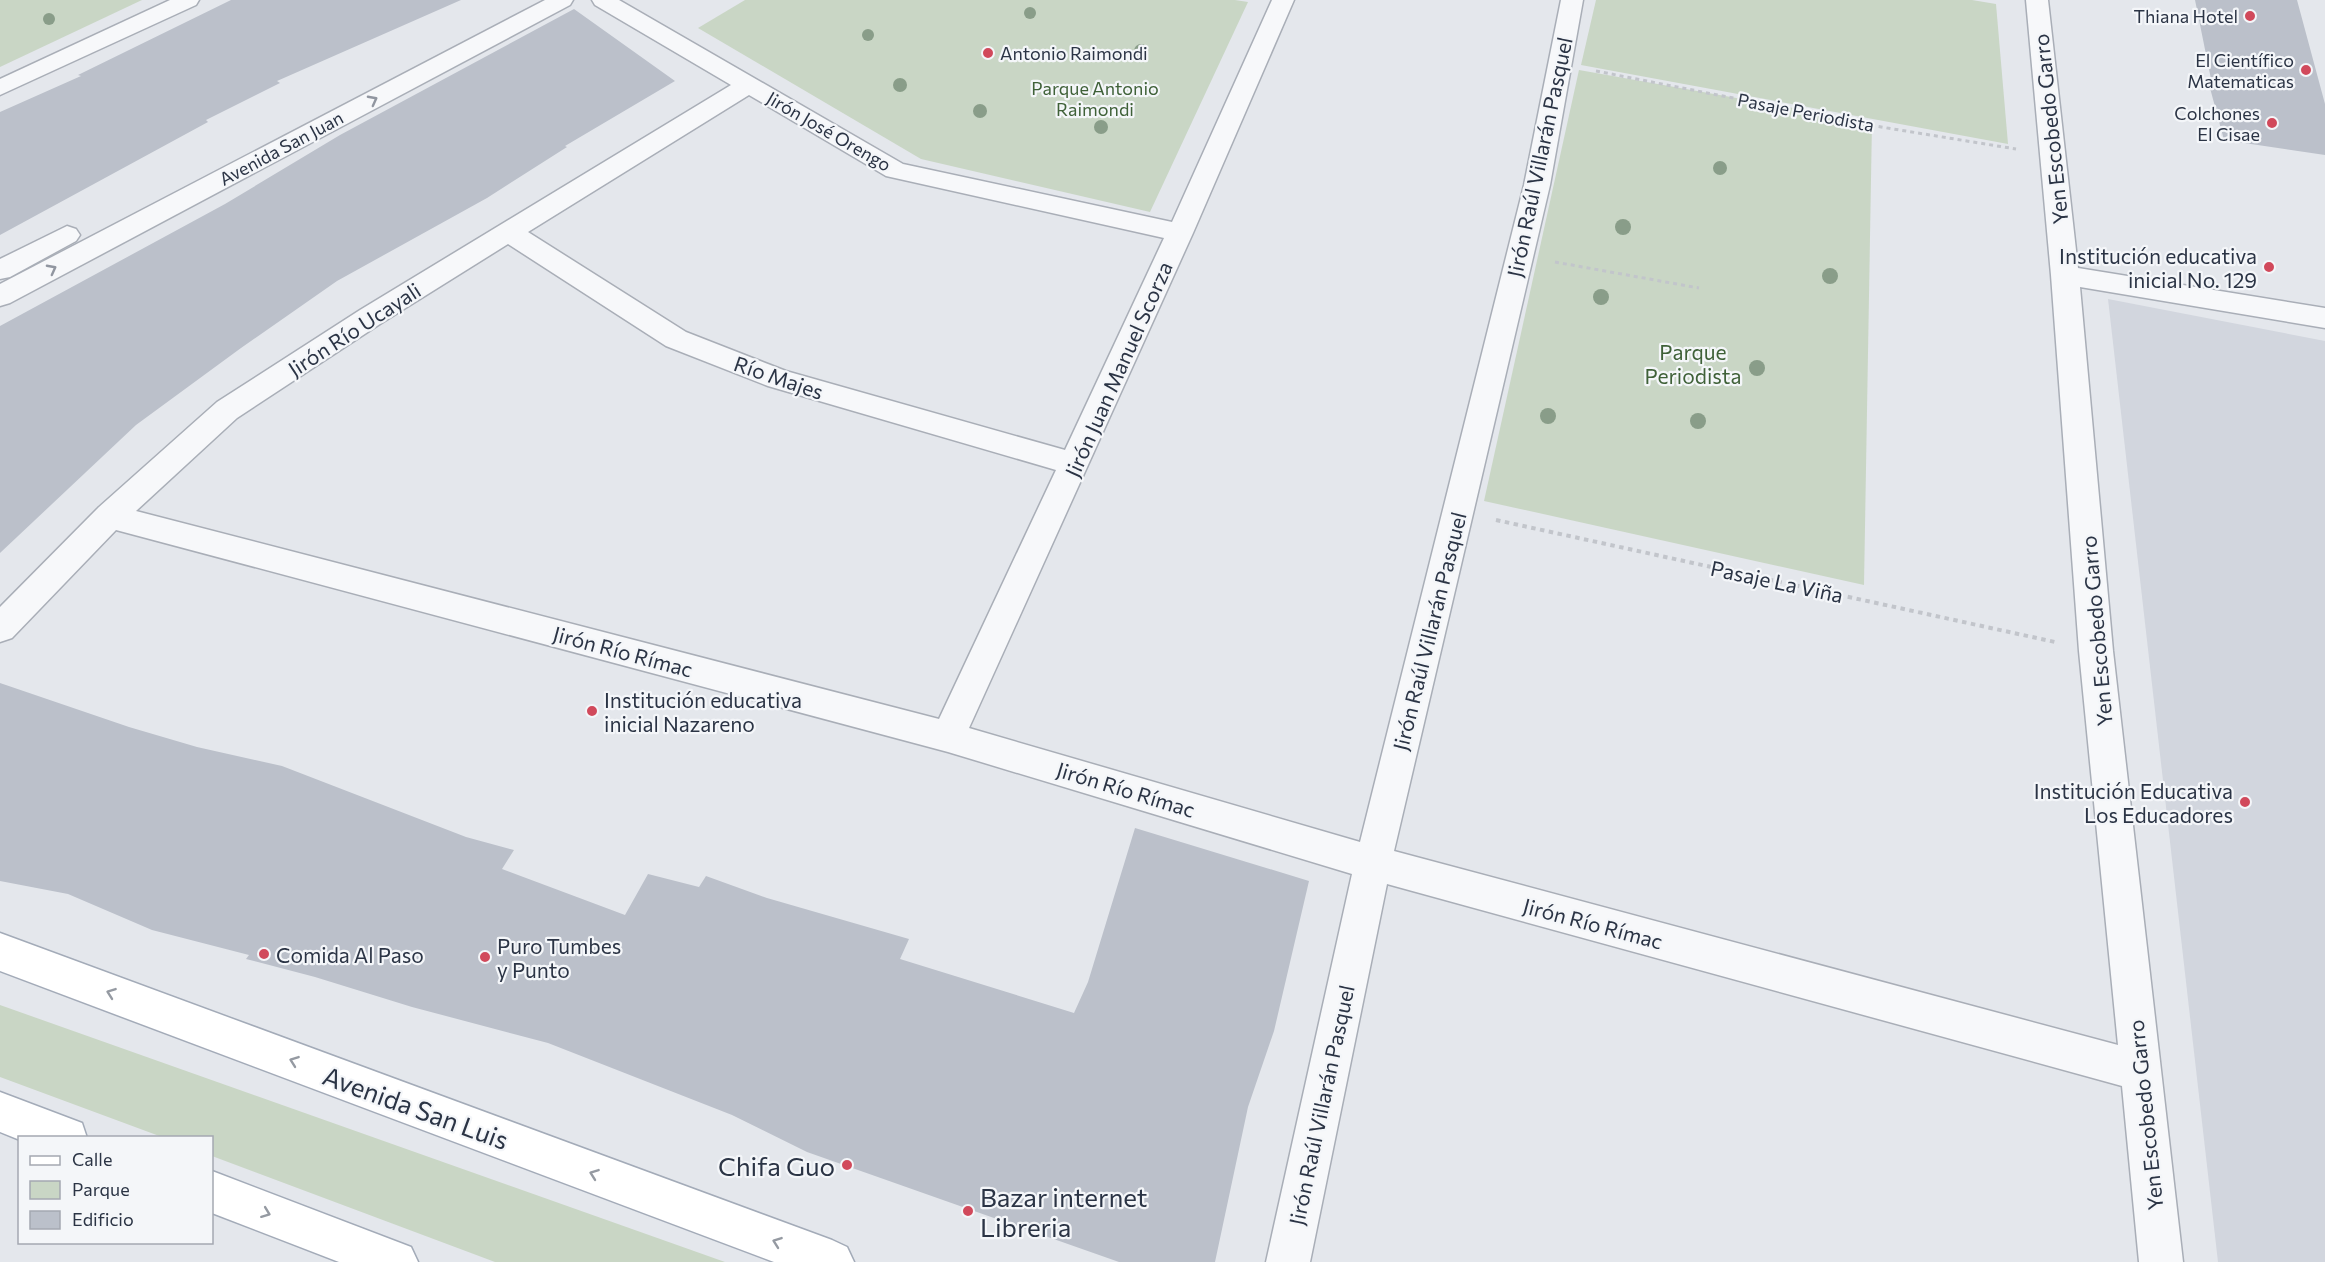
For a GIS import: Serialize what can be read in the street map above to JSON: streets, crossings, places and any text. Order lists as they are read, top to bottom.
{
  "streets": {
    "main road": ["Avenida San Luis"],
    "street": [
      "Yen Escobedo Garro",
      "Jirón José Orengo",
      "Avenida San Juan",
      "Jirón Raúl Villarán Pasquel",
      "Jirón Río Ucayali",
      "Jirón Juan Manuel Scorza",
      "Río Majes",
      "Jirón Río Rímac"
    ],
    "path": ["Pasaje Periodista", "Pasaje La Viña"]
  },
  "crossings": [
    ["Pasaje Periodista", "Yen Escobedo Garro"],
    ["Pasaje Periodista", "Jirón Raúl Villarán Pasquel"],
    ["Yen Escobedo Garro", "Pasaje La Viña"],
    ["Yen Escobedo Garro", "Jirón Río Rímac"],
    ["Jirón José Orengo", "Jirón Río Ucayali"],
    ["Jirón José Orengo", "Jirón Juan Manuel Scorza"],
    ["Jirón Raúl Villarán Pasquel", "Pasaje La Viña"],
    ["Jirón Raúl Villarán Pasquel", "Jirón Río Rímac"],
    ["Jirón Río Ucayali", "Río Majes"],
    ["Jirón Río Ucayali", "Jirón Río Rímac"],
    ["Jirón Juan Manuel Scorza", "Río Majes"],
    ["Jirón Juan Manuel Scorza", "Jirón Río Rímac"]
  ],
  "one_way": ["Avenida San Luis"],
  "parks": ["Parque Antonio Raimondi", "Parque Periodista"],
  "places": [
    "Thiana Hotel",
    "Antonio Raimondi",
    "El Científico Matematicas",
    "Colchones El Cisae",
    "Institución educativa inicial No. 129",
    "Institución educativa inicial Nazareno",
    "Institución Educativa Los Educadores",
    "Comida Al Paso",
    "Puro Tumbes y Punto",
    "Chifa Guo",
    "Bazar internet Libreria"
  ],
  "legend": ["Calle", "Parque", "Edificio"]
}
